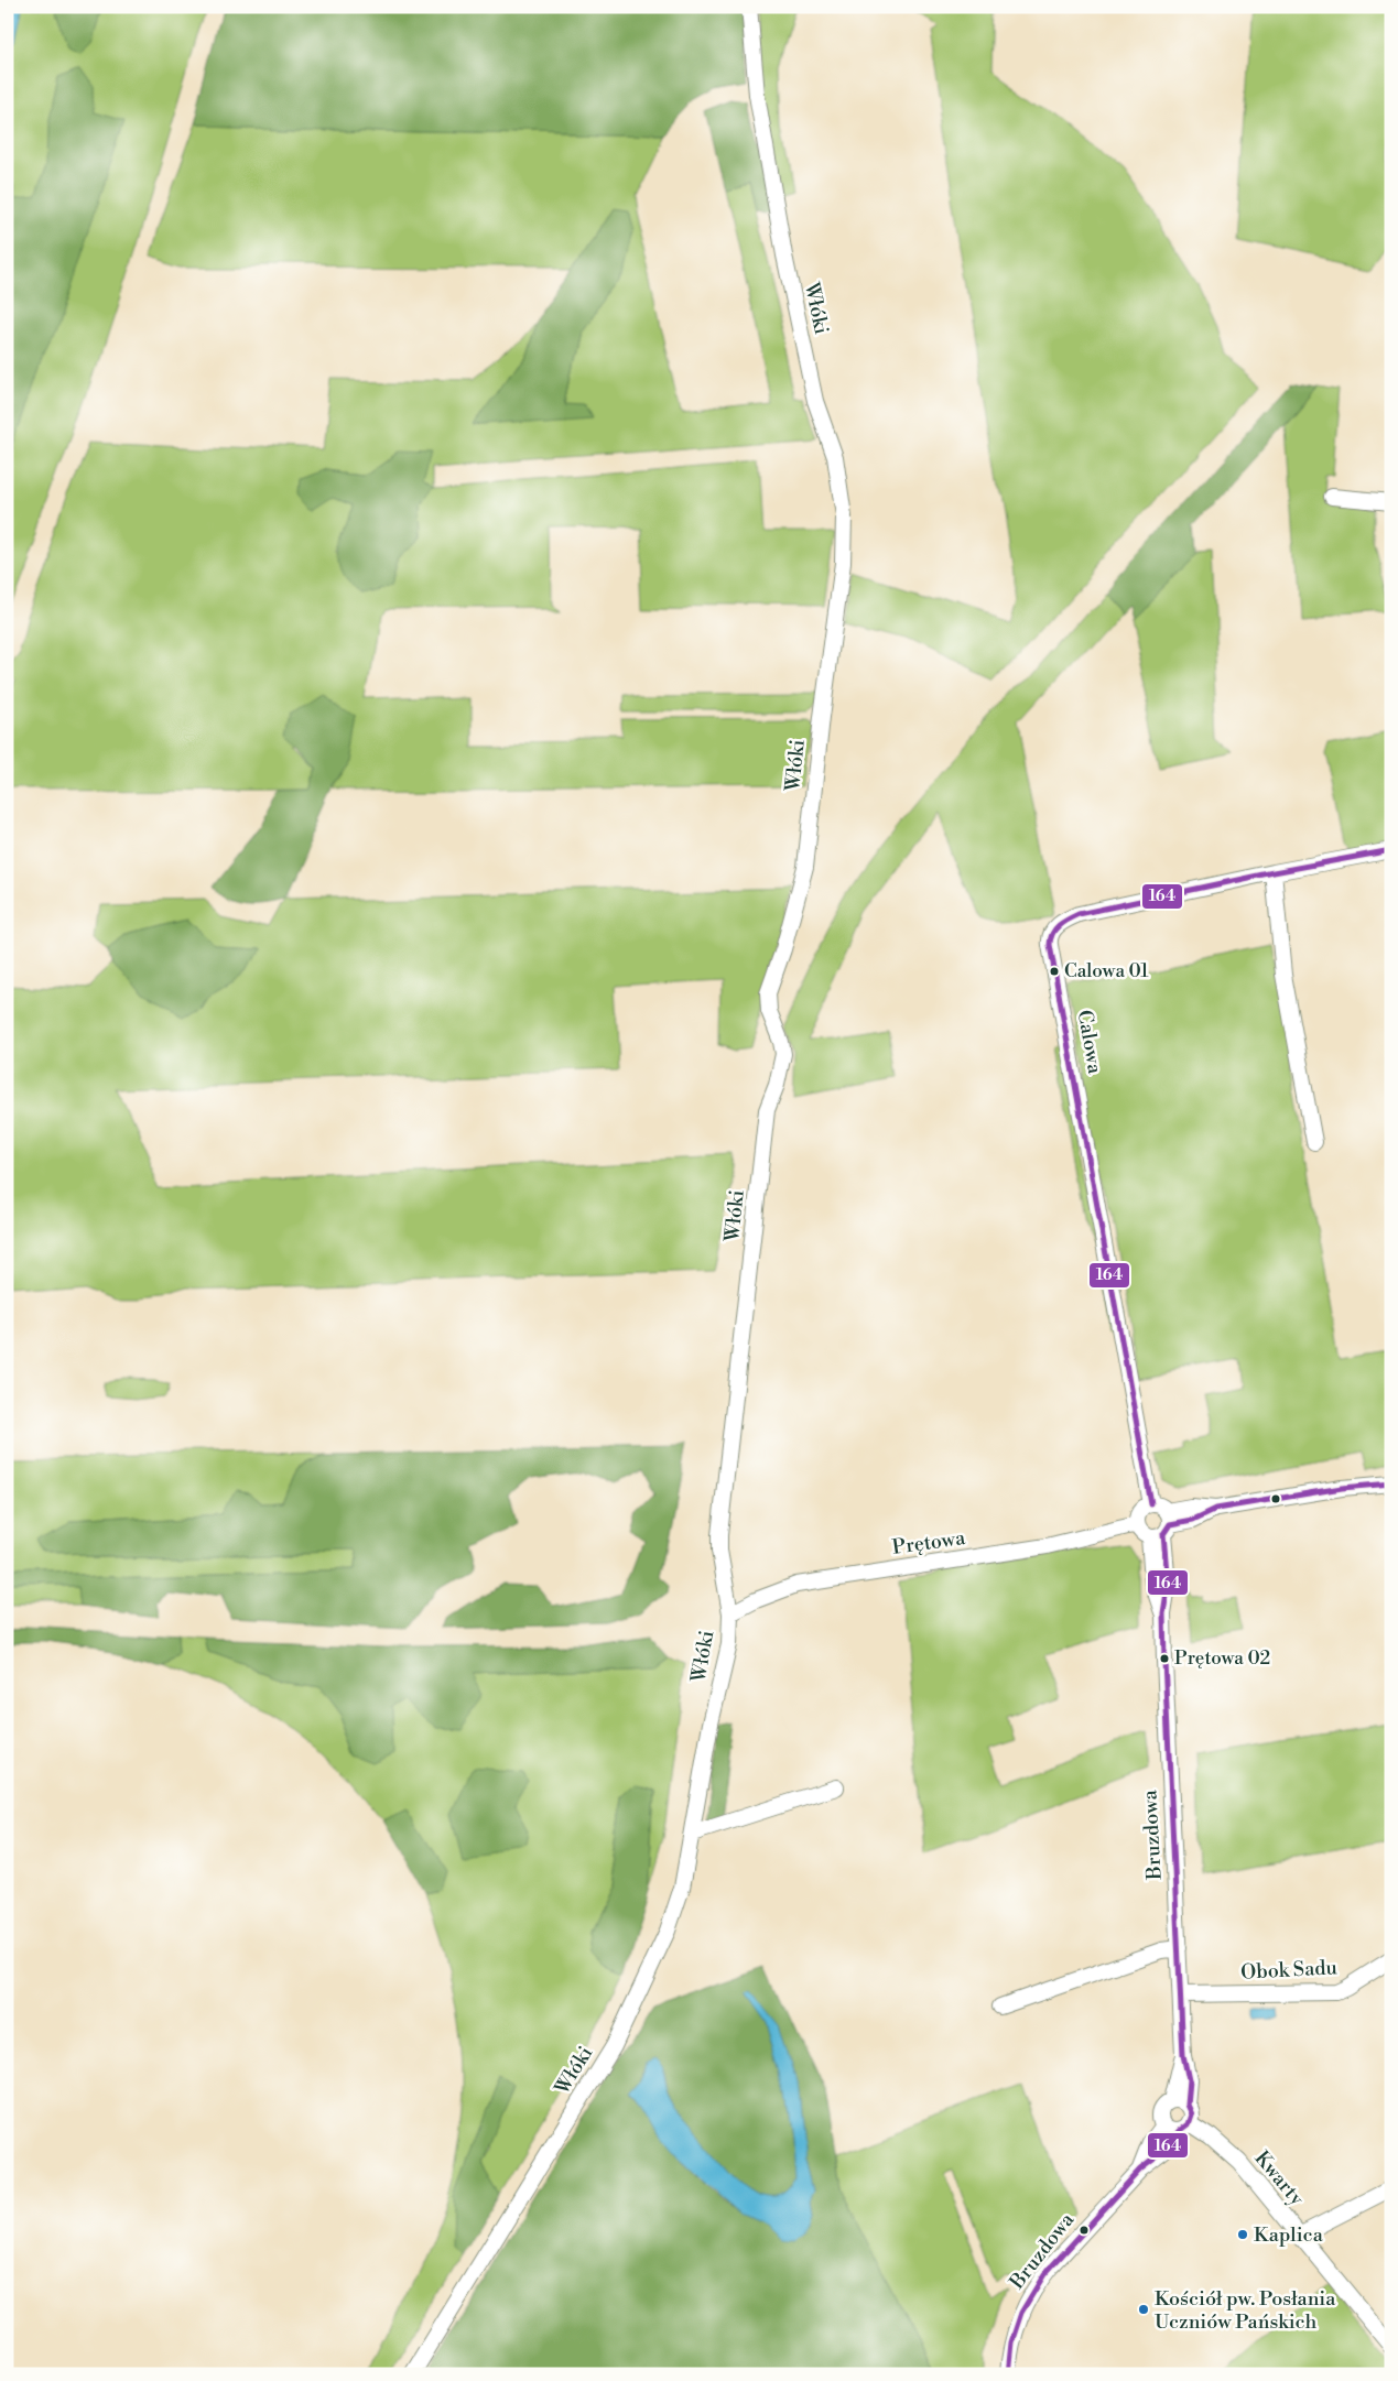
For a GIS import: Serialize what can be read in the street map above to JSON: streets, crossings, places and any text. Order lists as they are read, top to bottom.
{
  "streets": {
    "street": [
      "Włóki",
      "Calowa",
      "Prętowa",
      "Bruzdowa",
      "Obok Sadu",
      "Kwarty"
    ]
  },
  "crossings": [
    ["Włóki", "Prętowa"],
    ["Bruzdowa", "Obok Sadu"],
    ["Bruzdowa", "Kwarty"]
  ],
  "places": [
    "Calowa 01",
    "Prętowa 02",
    "Kaplica",
    "Kościół pw. Posłania Uczniów Pańskich"
  ],
  "lines": ["transit line 164"]
}
